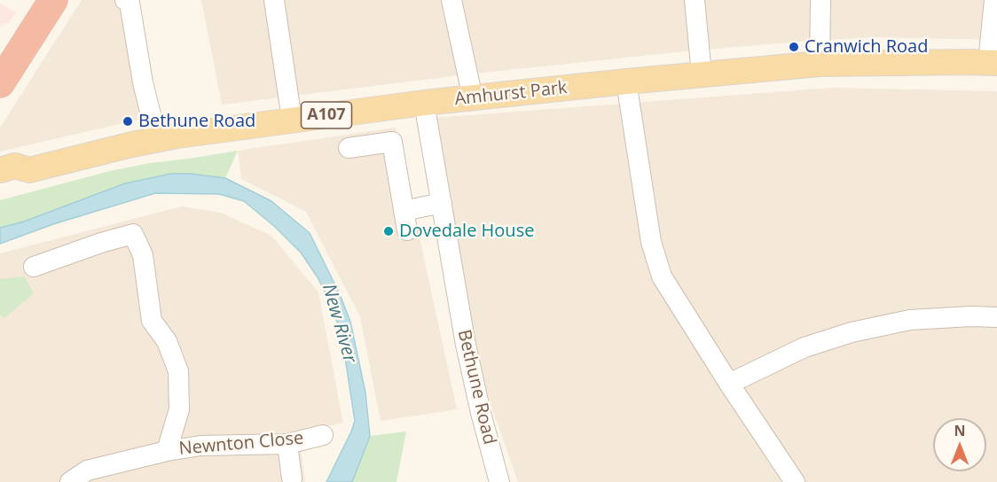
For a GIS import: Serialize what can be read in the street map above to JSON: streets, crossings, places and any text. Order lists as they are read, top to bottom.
{
  "streets": {
    "main road": ["Amhurst Park", "A107"],
    "street": ["Bethune Road", "Newnton Close"]
  },
  "crossings": [
    ["Amhurst Park", "Bethune Road"]
  ],
  "water": ["New River"],
  "places": ["Cranwich Road", "Bethune Road", "Dovedale House"],
  "north": "top"
}
